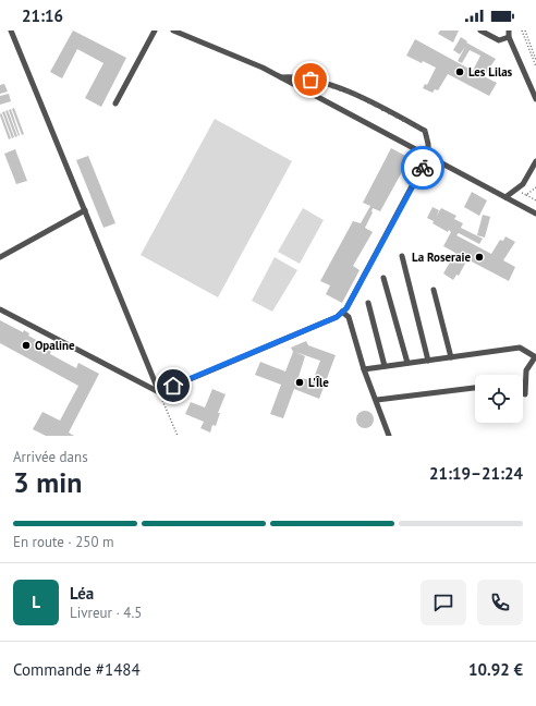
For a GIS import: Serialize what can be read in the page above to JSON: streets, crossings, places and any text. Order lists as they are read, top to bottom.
{
  "places": [
    "Les Lilas",
    "La Roseraie",
    "Opaline",
    "L'Île"
  ],
  "page": {
    "status": "21:16",
    "heading": ["3 min", "Arrivée dans", "21:19–21:24"],
    "panel": [
      "Léa",
      "Livreur · 4.5",
      "Commande #1484",
      "10.92 €"
    ],
    "bar": "En route · 250 m",
    "round": "L"
  }
}
